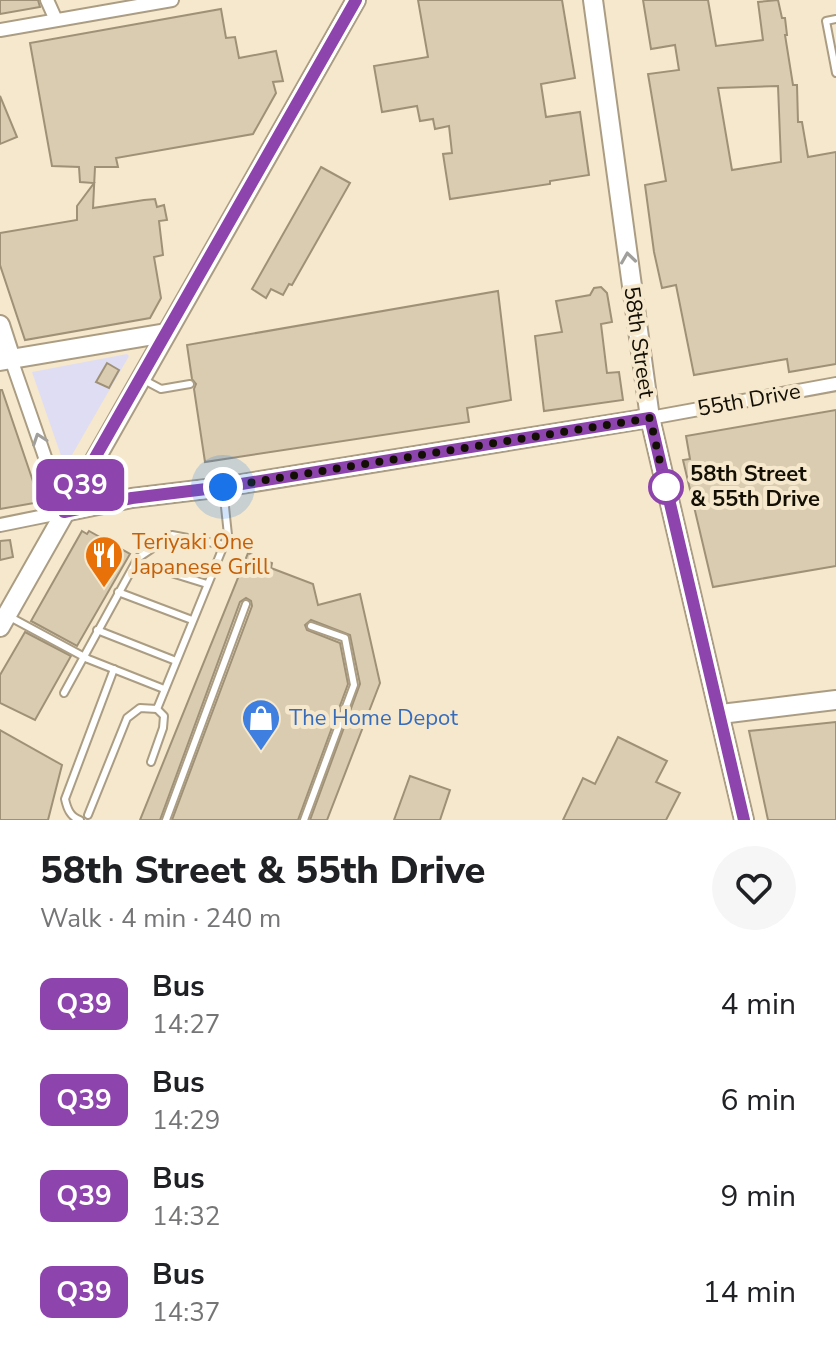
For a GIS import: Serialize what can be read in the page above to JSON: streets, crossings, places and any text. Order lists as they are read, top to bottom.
{
  "streets": {
    "main road": ["58th Street", "55th Drive"]
  },
  "crossings": [
    ["58th Street", "55th Drive"]
  ],
  "one_way": ["58th Street"],
  "places": {
    "other": ["58th Street & 55th Drive"],
    "restaurant": ["Teriyaki One Japanese Grill"],
    "shop": ["The Home Depot"]
  },
  "lines": ["bus line Q39"],
  "page": {
    "on_map": "Q39",
    "heading": ["58th Street & 55th Drive", "Walk · 4 min · 240 m"],
    "list": [
      {
        "mark": "Q39",
        "name": "Bus",
        "note": "14:27",
        "value": "4 min"
      },
      {
        "mark": "Q39",
        "name": "Bus",
        "note": "14:29",
        "value": "6 min"
      },
      {
        "mark": "Q39",
        "name": "Bus",
        "note": "14:32",
        "value": "9 min"
      },
      {
        "mark": "Q39",
        "name": "Bus",
        "note": "14:37",
        "value": "14 min"
      }
    ]
  }
}
